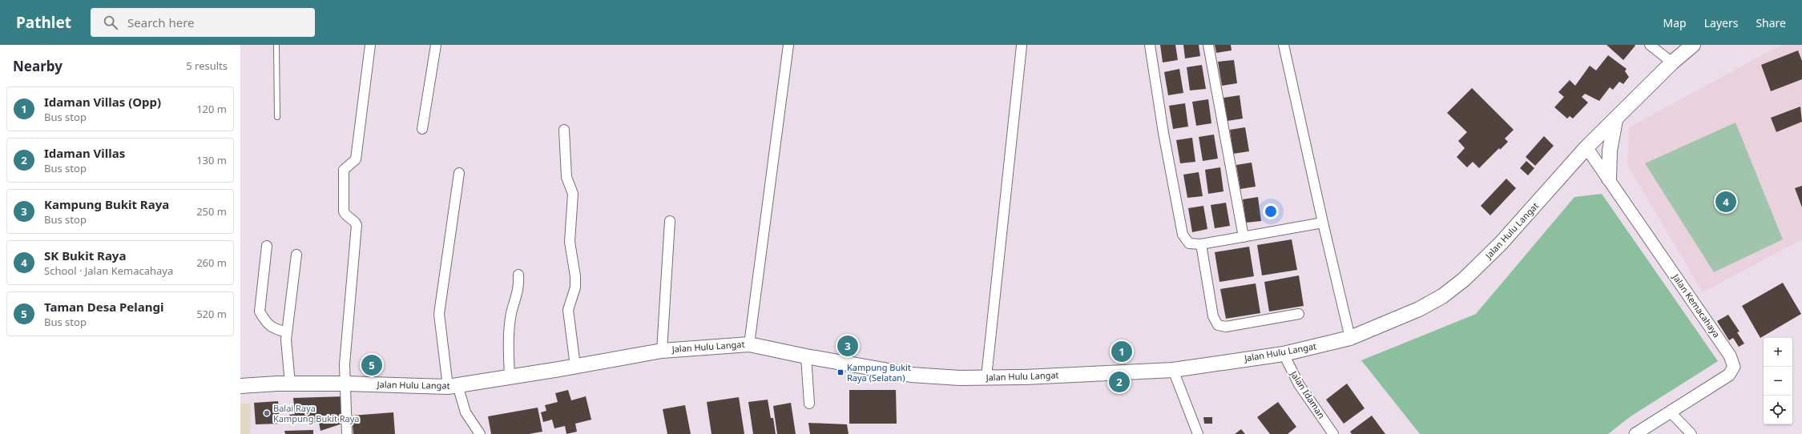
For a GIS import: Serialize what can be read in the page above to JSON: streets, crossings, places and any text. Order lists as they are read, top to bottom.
{
  "streets": {
    "main road": ["Jalan Hulu Langat"],
    "street": ["Jalan Kemacahaya", "Jalan Idaman"]
  },
  "crossings": [
    ["Jalan Hulu Langat", "Jalan Kemacahaya"],
    ["Jalan Hulu Langat", "Jalan Idaman"]
  ],
  "places": {
    "transit": ["Kampung Bukit Raya (Selatan)"],
    "other": ["Balai Raya Kampung Bukit Raya"]
  },
  "page": {
    "header": "Pathlet",
    "search": "Search here",
    "nav": ["Map", "Layers", "Share"],
    "heading": ["Nearby", "5 results"],
    "list": [
      {
        "mark": "1",
        "name": "Idaman Villas (Opp)",
        "note": "Bus stop",
        "value": "120 m"
      },
      {
        "mark": "2",
        "name": "Idaman Villas",
        "note": "Bus stop",
        "value": "130 m"
      },
      {
        "mark": "3",
        "name": "Kampung Bukit Raya",
        "note": "Bus stop",
        "value": "250 m"
      },
      {
        "mark": "4",
        "name": "SK Bukit Raya",
        "note": "School · Jalan Kemacahaya",
        "value": "260 m"
      },
      {
        "mark": "5",
        "name": "Taman Desa Pelangi",
        "note": "Bus stop",
        "value": "520 m"
      }
    ],
    "pins": [
      "4",
      "3",
      "1",
      "5",
      "2"
    ],
    "map_buttons": ["+", "−"]
  }
}
